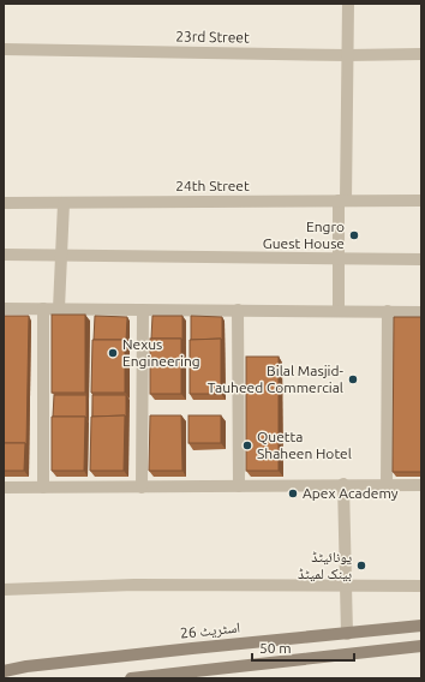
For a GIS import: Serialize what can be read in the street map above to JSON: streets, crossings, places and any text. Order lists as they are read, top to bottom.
{
  "streets": {
    "main road": ["اسٹریٹ 26"],
    "street": ["23rd Street", "24th Street"]
  },
  "places": [
    "Engro Guest House",
    "Nexus Engineering",
    "Bilal Masjid- Tauheed Commercial",
    "Quetta Shaheen Hotel",
    "Apex Academy",
    "یونائیٹڈ بینک لمیٹڈ"
  ],
  "scale_bar": "50 m"
}
